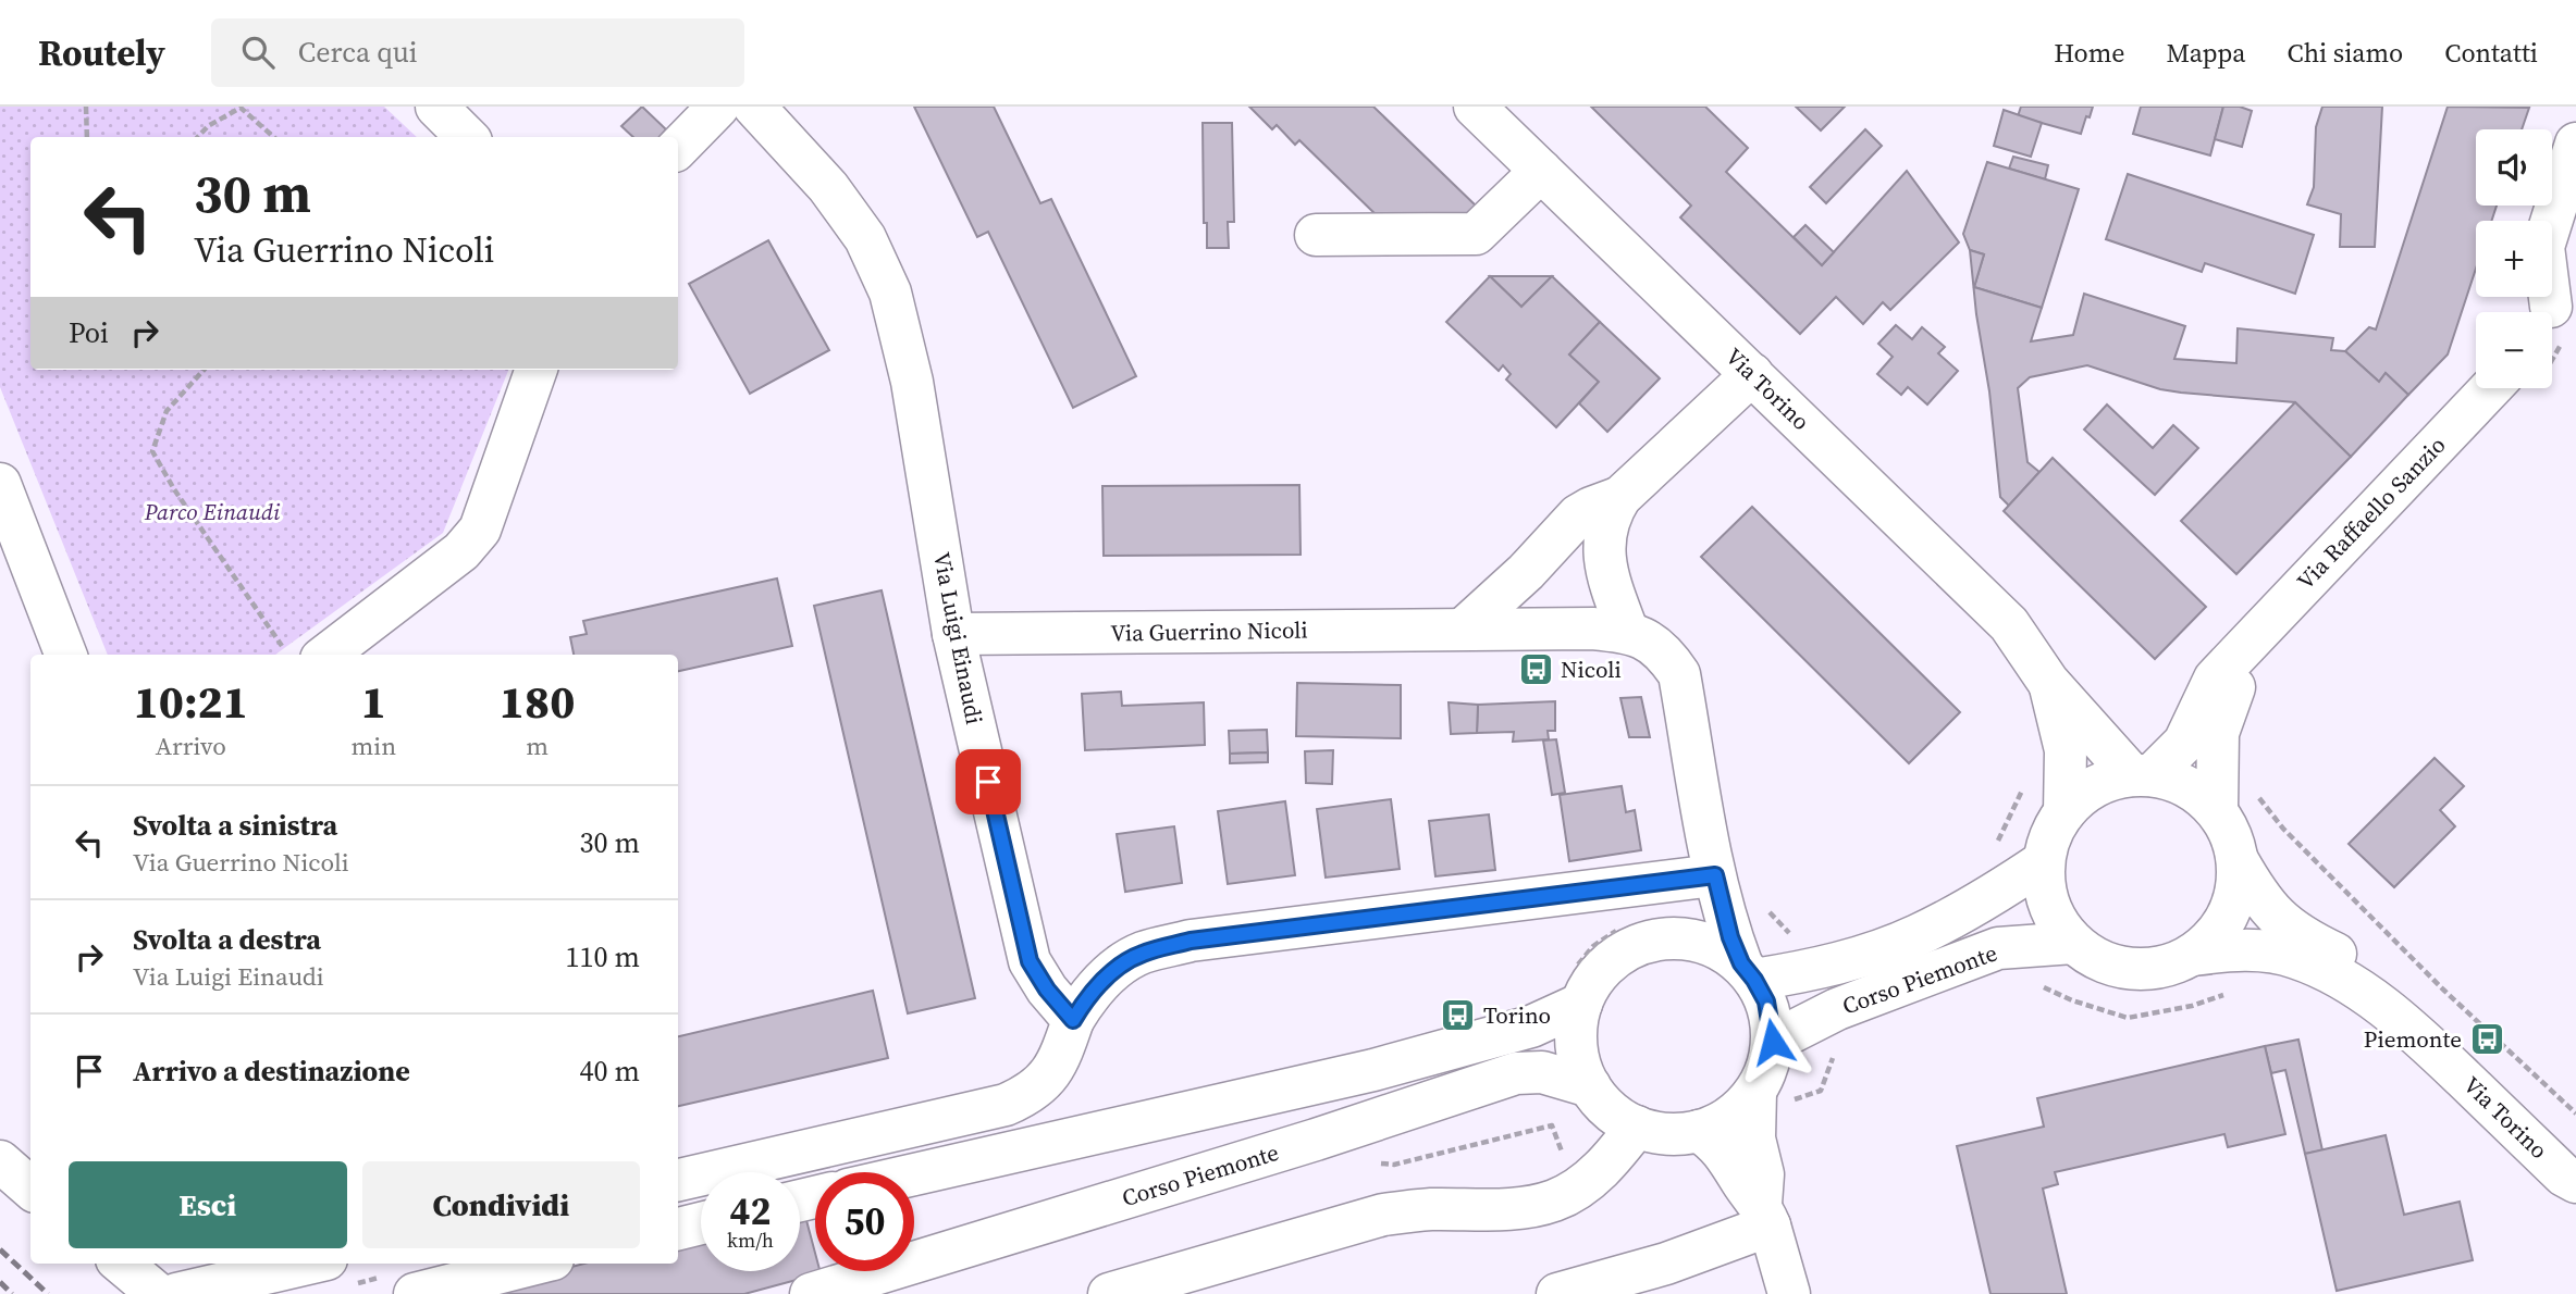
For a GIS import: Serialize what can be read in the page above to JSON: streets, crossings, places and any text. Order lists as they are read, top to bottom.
{
  "streets": {
    "street": [
      "Via Torino",
      "Via Raffaello Sanzio",
      "Via Guerrino Nicoli",
      "Via Luigi Einaudi",
      "Corso Piemonte"
    ]
  },
  "crossings": [
    ["Via Torino", "Via Raffaello Sanzio"],
    ["Via Torino", "Corso Piemonte"],
    ["Via Raffaello Sanzio", "Corso Piemonte"],
    ["Via Guerrino Nicoli", "Via Luigi Einaudi"],
    ["Via Guerrino Nicoli", "Corso Piemonte"]
  ],
  "parks": ["Parco Einaudi"],
  "places": {
    "bus stop": ["Nicoli", "Torino", "Piemonte"]
  },
  "page": {
    "header": "Routely",
    "search": "Cerca qui",
    "nav": [
      "Home",
      "Mappa",
      "Chi siamo",
      "Contatti"
    ],
    "map_buttons": ["+", "−"],
    "turn": ["30 m", "Via Guerrino Nicoli"],
    "then": "Poi",
    "eta": [
      "10:21",
      "Arrivo",
      "1",
      "min",
      "180",
      "m"
    ],
    "list": [
      {
        "name": "Svolta a sinistra",
        "note": "Via Guerrino Nicoli",
        "value": "30 m"
      },
      {
        "name": "Svolta a destra",
        "note": "Via Luigi Einaudi",
        "value": "110 m"
      },
      {
        "name": "Arrivo a destinazione",
        "value": "40 m"
      }
    ],
    "buttons": ["Esci", "Condividi"],
    "speed": "42 km/h",
    "limit": "50"
  }
}
